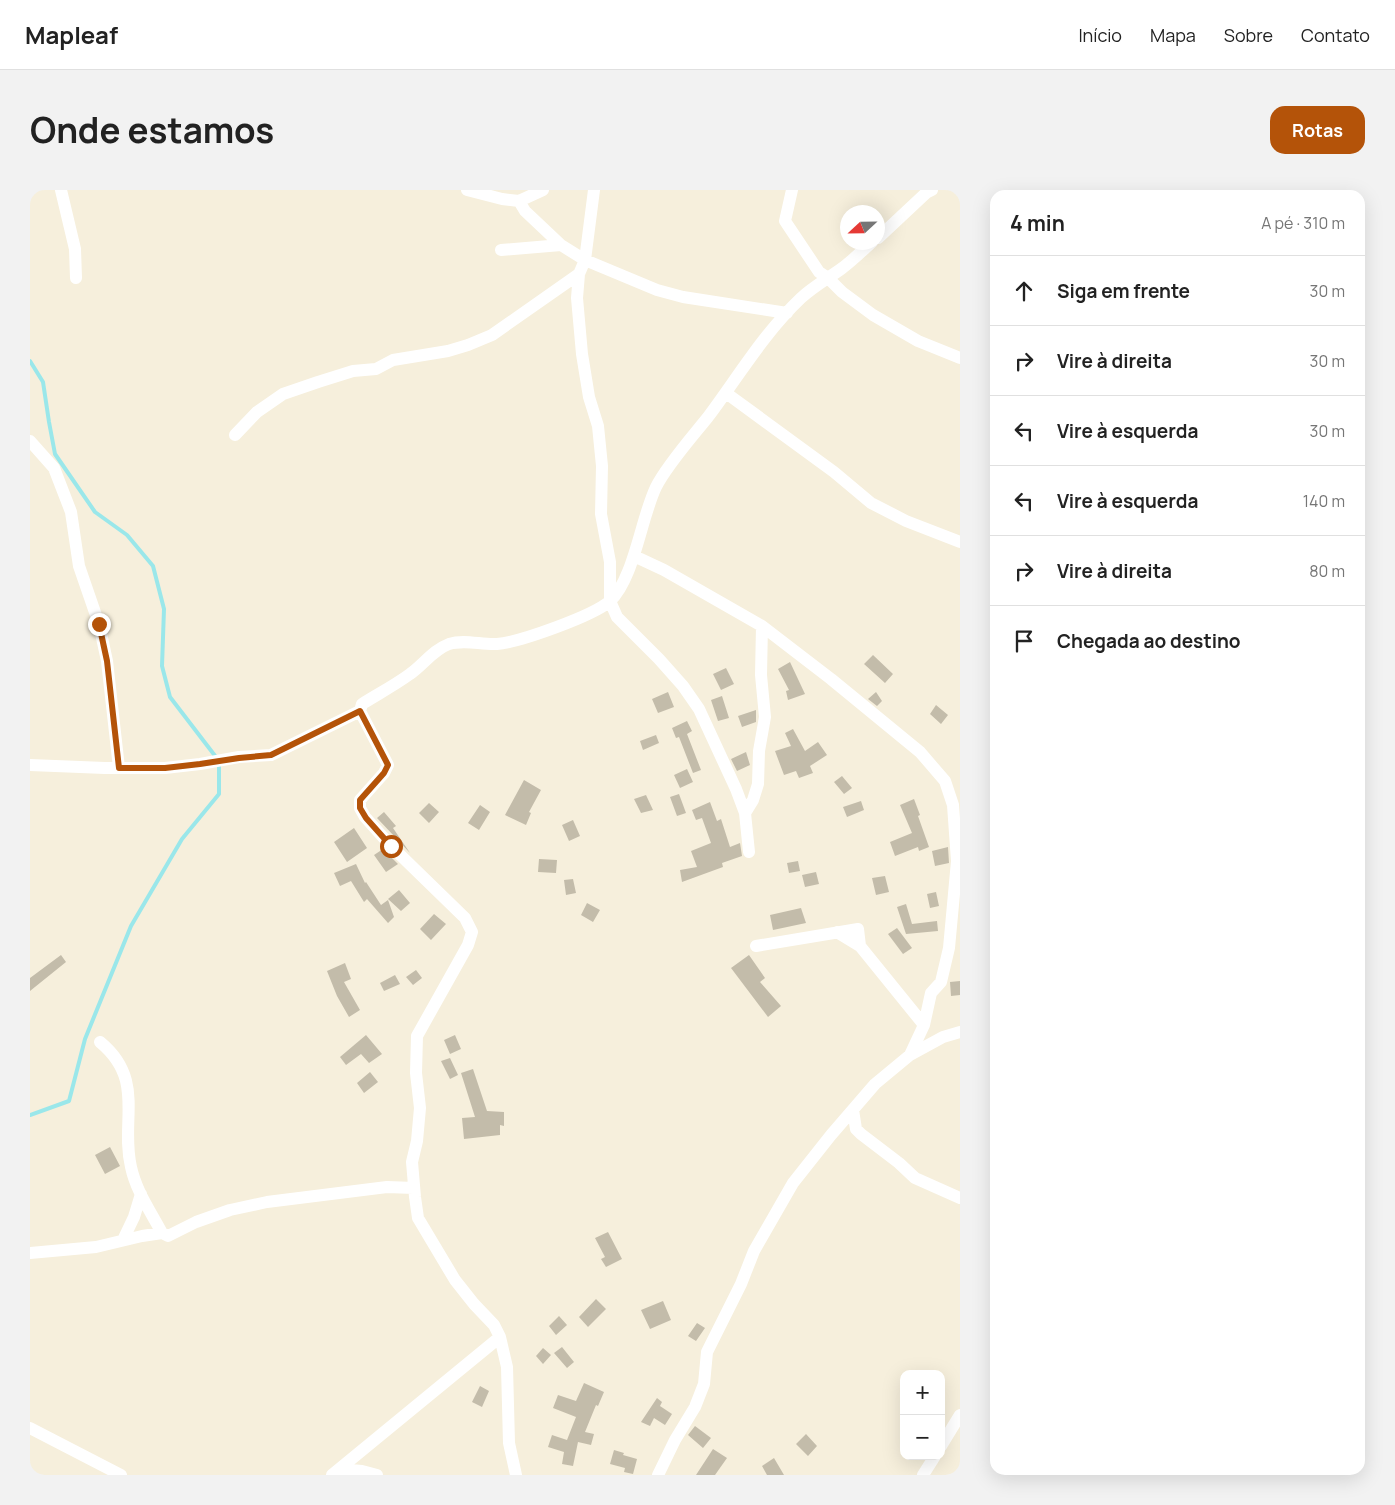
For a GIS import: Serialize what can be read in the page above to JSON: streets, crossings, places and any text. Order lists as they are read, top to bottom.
{
  "north": "left",
  "page": {
    "header": "Mapleaf",
    "nav": [
      "Início",
      "Mapa",
      "Sobre",
      "Contato"
    ],
    "title": "Onde estamos",
    "buttons": "Rotas",
    "heading": ["4 min", "A pé · 310 m"],
    "list": [
      ["Siga em frente", "30 m"],
      ["Vire à direita", "30 m"],
      ["Vire à esquerda", "30 m"],
      ["Vire à esquerda", "140 m"],
      ["Vire à direita", "80 m"],
      "Chegada ao destino"
    ],
    "map_buttons": ["+", "−"]
  }
}
